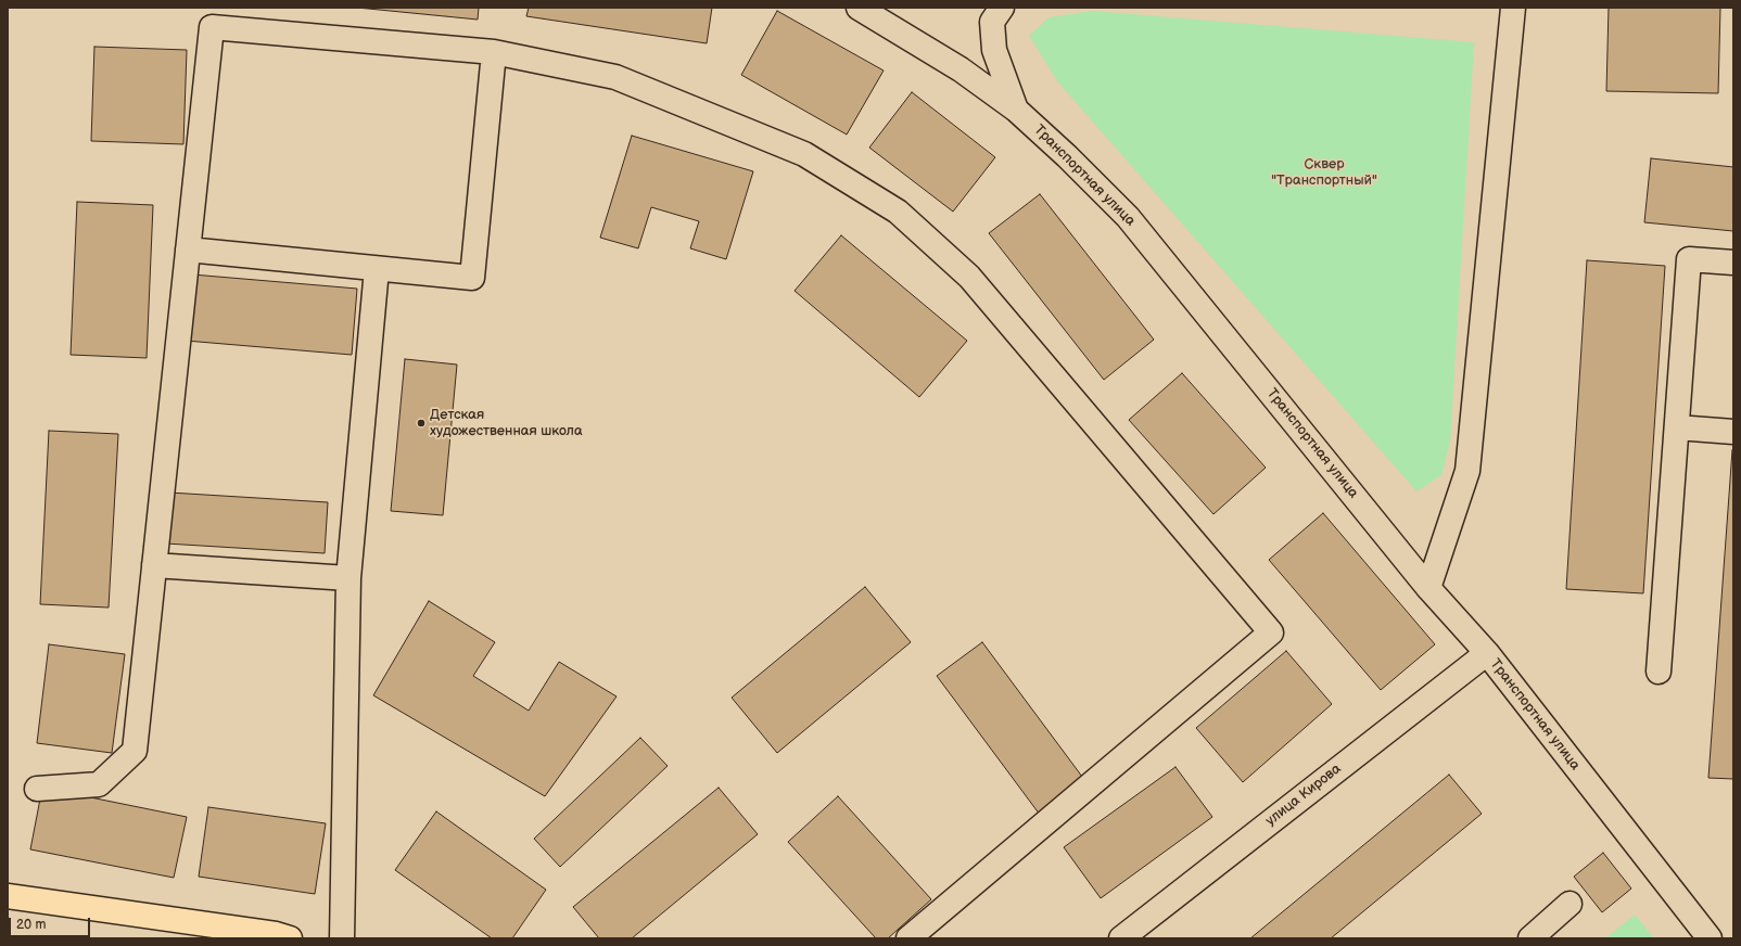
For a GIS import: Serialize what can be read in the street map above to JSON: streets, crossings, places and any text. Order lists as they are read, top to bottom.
{
  "streets": {
    "street": ["Транспортная улица", "улица Кирова"]
  },
  "crossings": [
    ["Транспортная улица", "улица Кирова"]
  ],
  "parks": ["Сквер \"Транспортный\""],
  "places": ["Детская художественная школа"],
  "scale_bar": "20 m"
}
